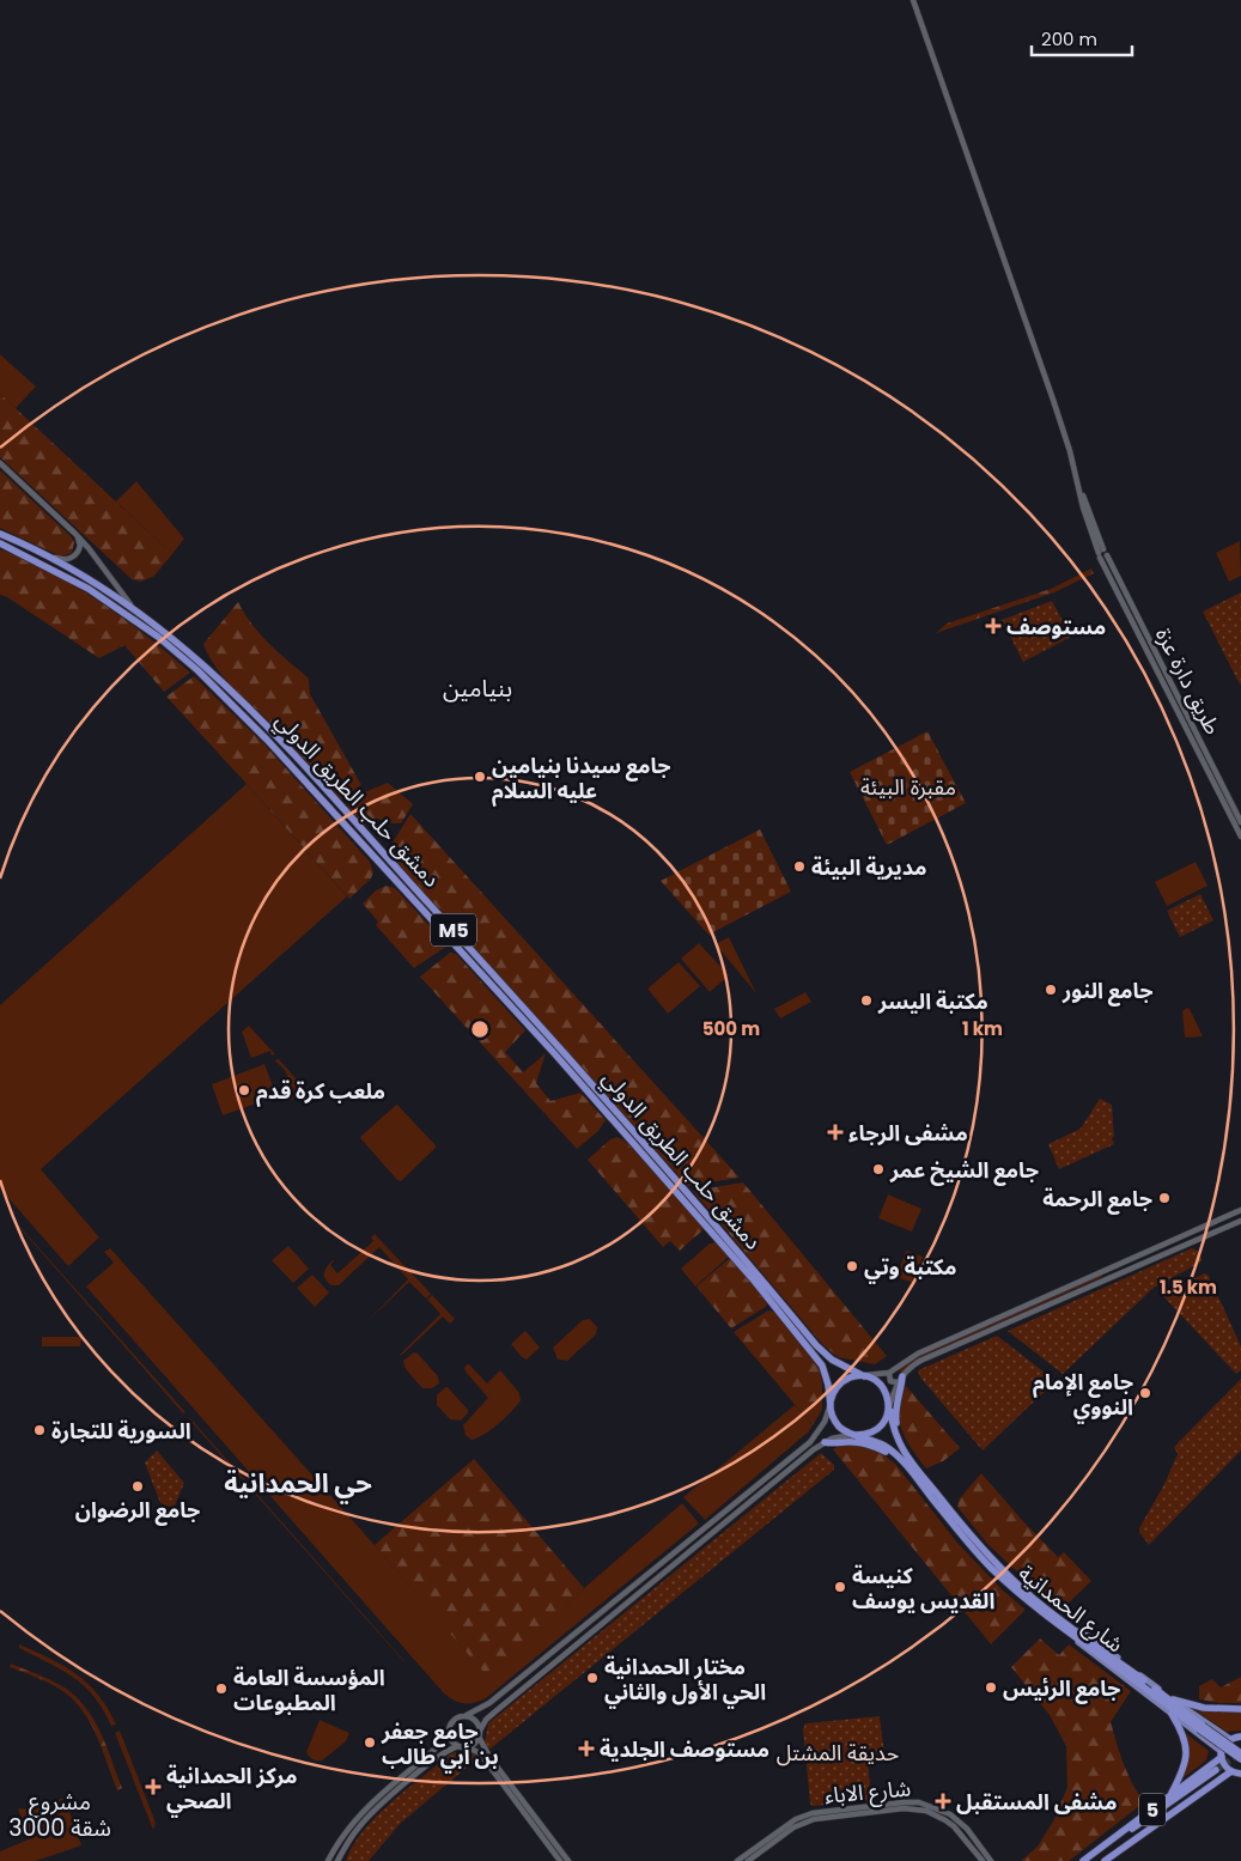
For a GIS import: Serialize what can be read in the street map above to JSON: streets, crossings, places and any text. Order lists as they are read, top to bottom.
{
  "streets": {
    "highway": [
      "دمشق حلب الطريق الدولي",
      "M5",
      "شارع الحمدانية",
      "5"
    ],
    "main road": ["طريق دارة عزة", "شارع الاباء"]
  },
  "crossings": [
    ["دمشق حلب الطريق الدولي", "M5"],
    ["دمشق حلب الطريق الدولي", "شارع الحمدانية"],
    ["M5", "شارع الحمدانية"]
  ],
  "districts": ["بنيامين", "حي الحمدانية", "مشروع 3000 شقة"],
  "parks": ["مقبرة البيئة", "حديقة المشتل"],
  "places": {
    "health": [
      "مستوصف",
      "مشفى الرجاء",
      "مستوصف الجلدية",
      "مركز الحمدانية الصحي",
      "مشفى المستقبل"
    ],
    "other": [
      "جامع سيدنا بنيامين عليه السلام",
      "مديرية البيئة",
      "جامع النور",
      "مكتبة اليسر",
      "ملعب كرة قدم",
      "جامع الشيخ عمر",
      "جامع الرحمة",
      "مكتبة وتي",
      "جامع الإمام النووي",
      "السورية للتجارة",
      "جامع الرضوان",
      "كنيسة القديس يوسف",
      "مختار الحمدانية الحي الأول والثاني",
      "جامع الرئيس",
      "المؤسسة العامة المطبوعات",
      "جامع جعفر بن أبي طالب"
    ]
  },
  "scale_bar": "200 m",
  "rings": ["500 m", "1 km", "1.5 km"]
}
